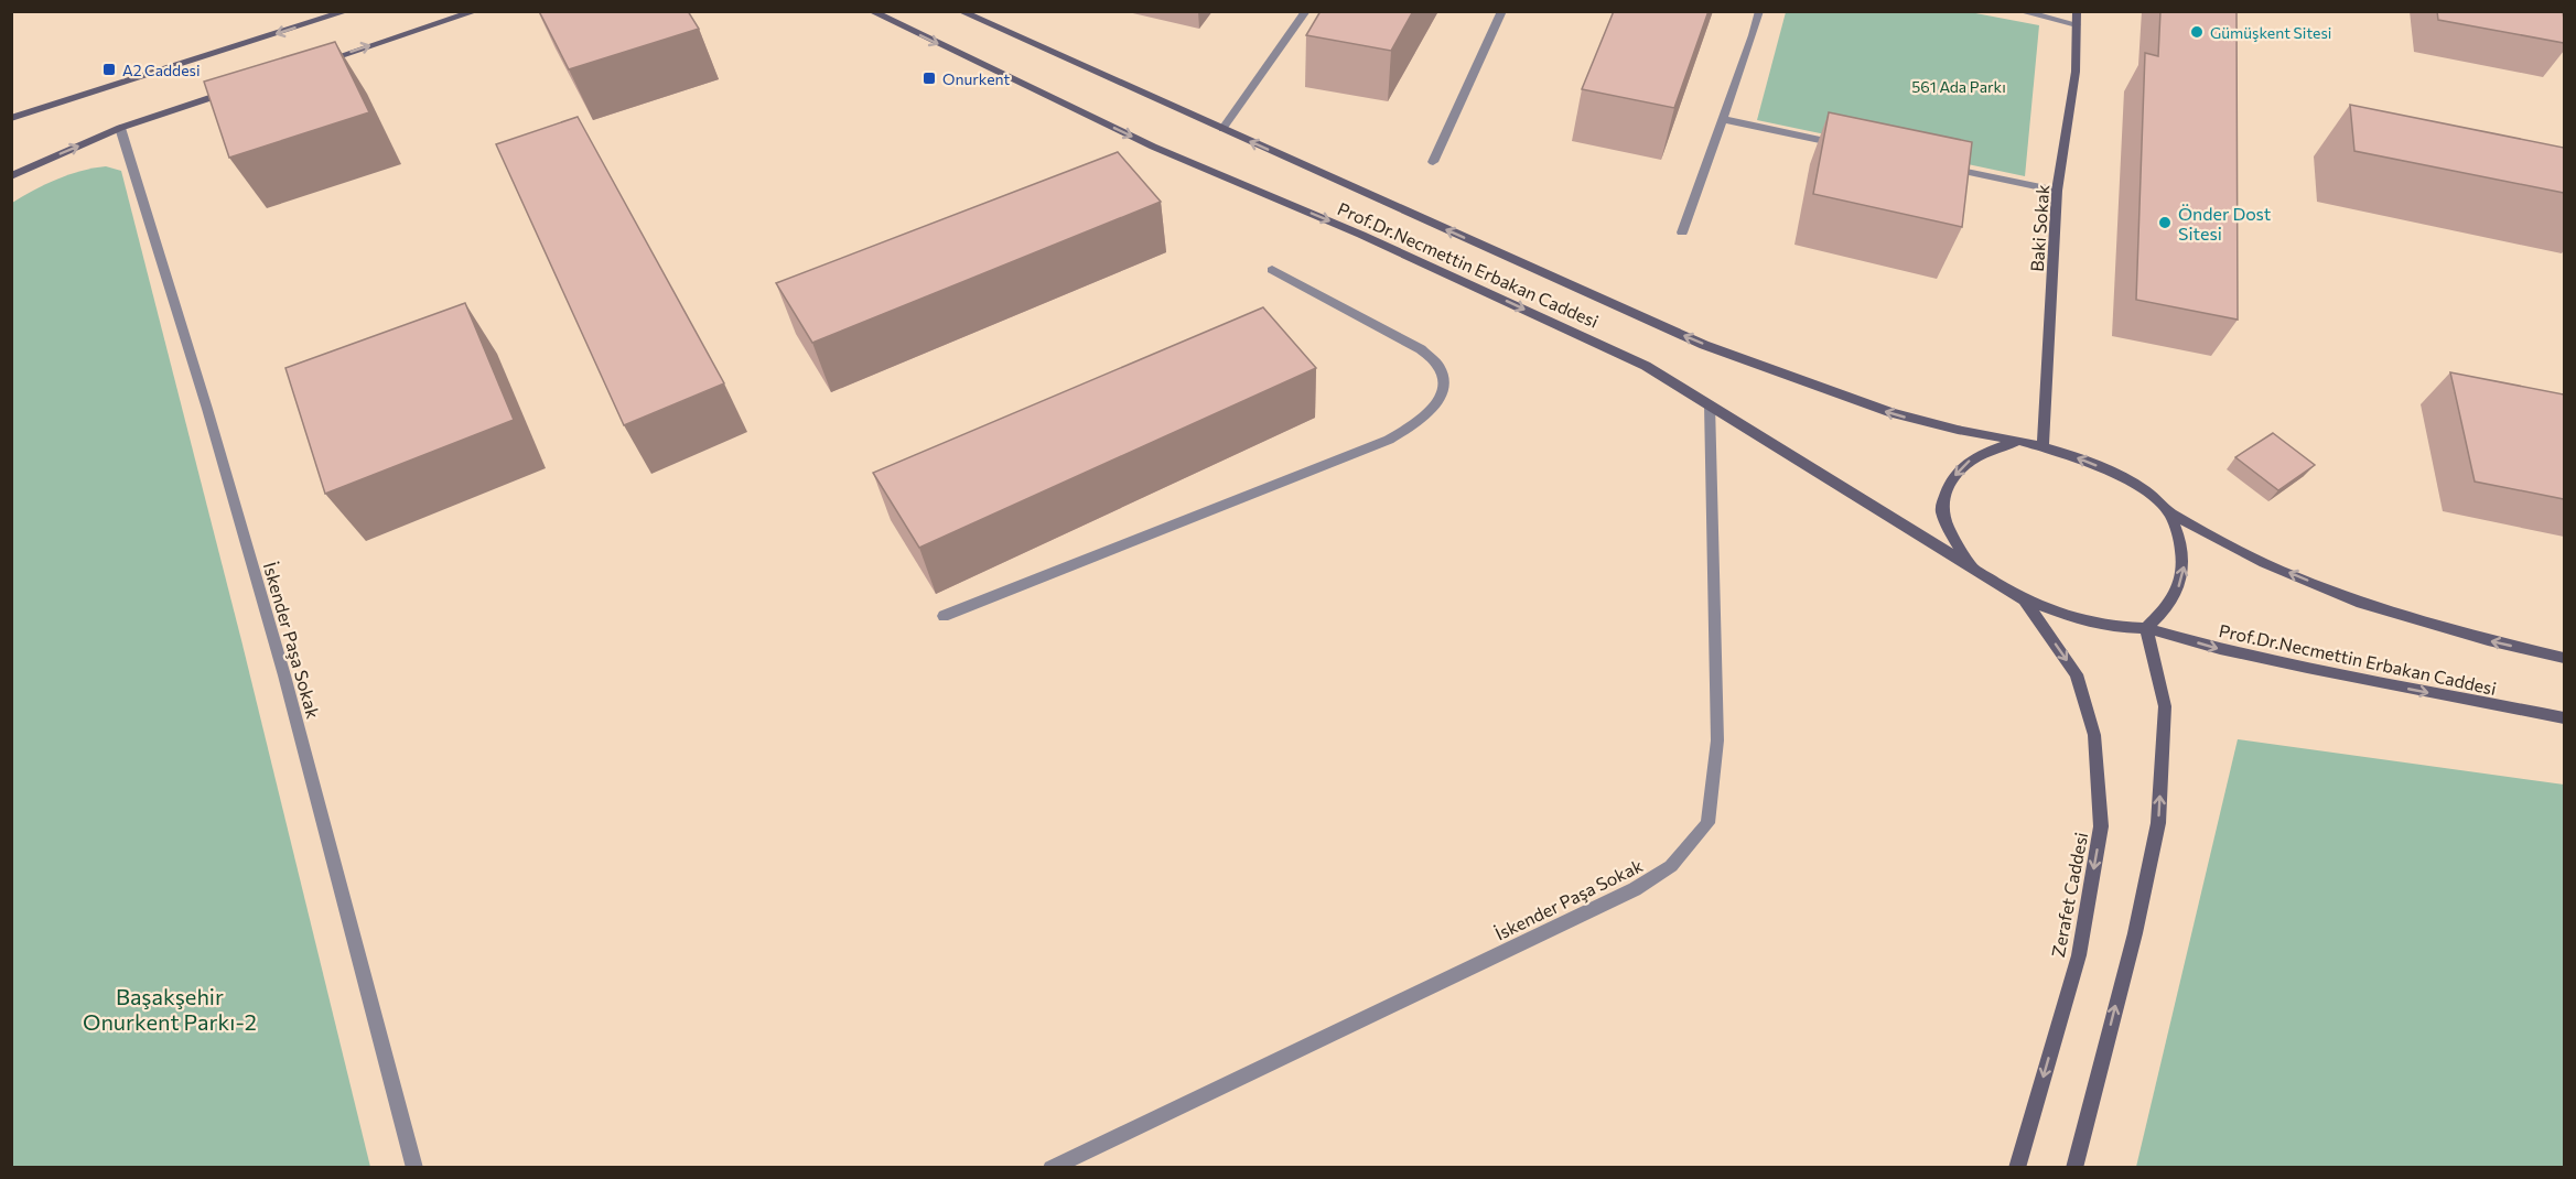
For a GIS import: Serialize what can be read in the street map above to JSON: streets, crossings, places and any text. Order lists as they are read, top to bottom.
{
  "streets": {
    "main road": ["Baki Sokak", "Prof.Dr.Necmettin Erbakan Caddesi", "Zerafet Caddesi"],
    "street": ["İskender Paşa Sokak"]
  },
  "crossings": [
    ["Baki Sokak", "Prof.Dr.Necmettin Erbakan Caddesi"],
    ["Baki Sokak", "Zerafet Caddesi"],
    ["Prof.Dr.Necmettin Erbakan Caddesi", "İskender Paşa Sokak"],
    ["Prof.Dr.Necmettin Erbakan Caddesi", "Zerafet Caddesi"]
  ],
  "parks": ["561 Ada Parkı", "Başakşehir Onurkent Parkı-2"],
  "places": {
    "other": ["Gümüşkent Sitesi", "Önder Dost Sitesi"],
    "transit": ["A2 Caddesi", "Onurkent"]
  }
}
